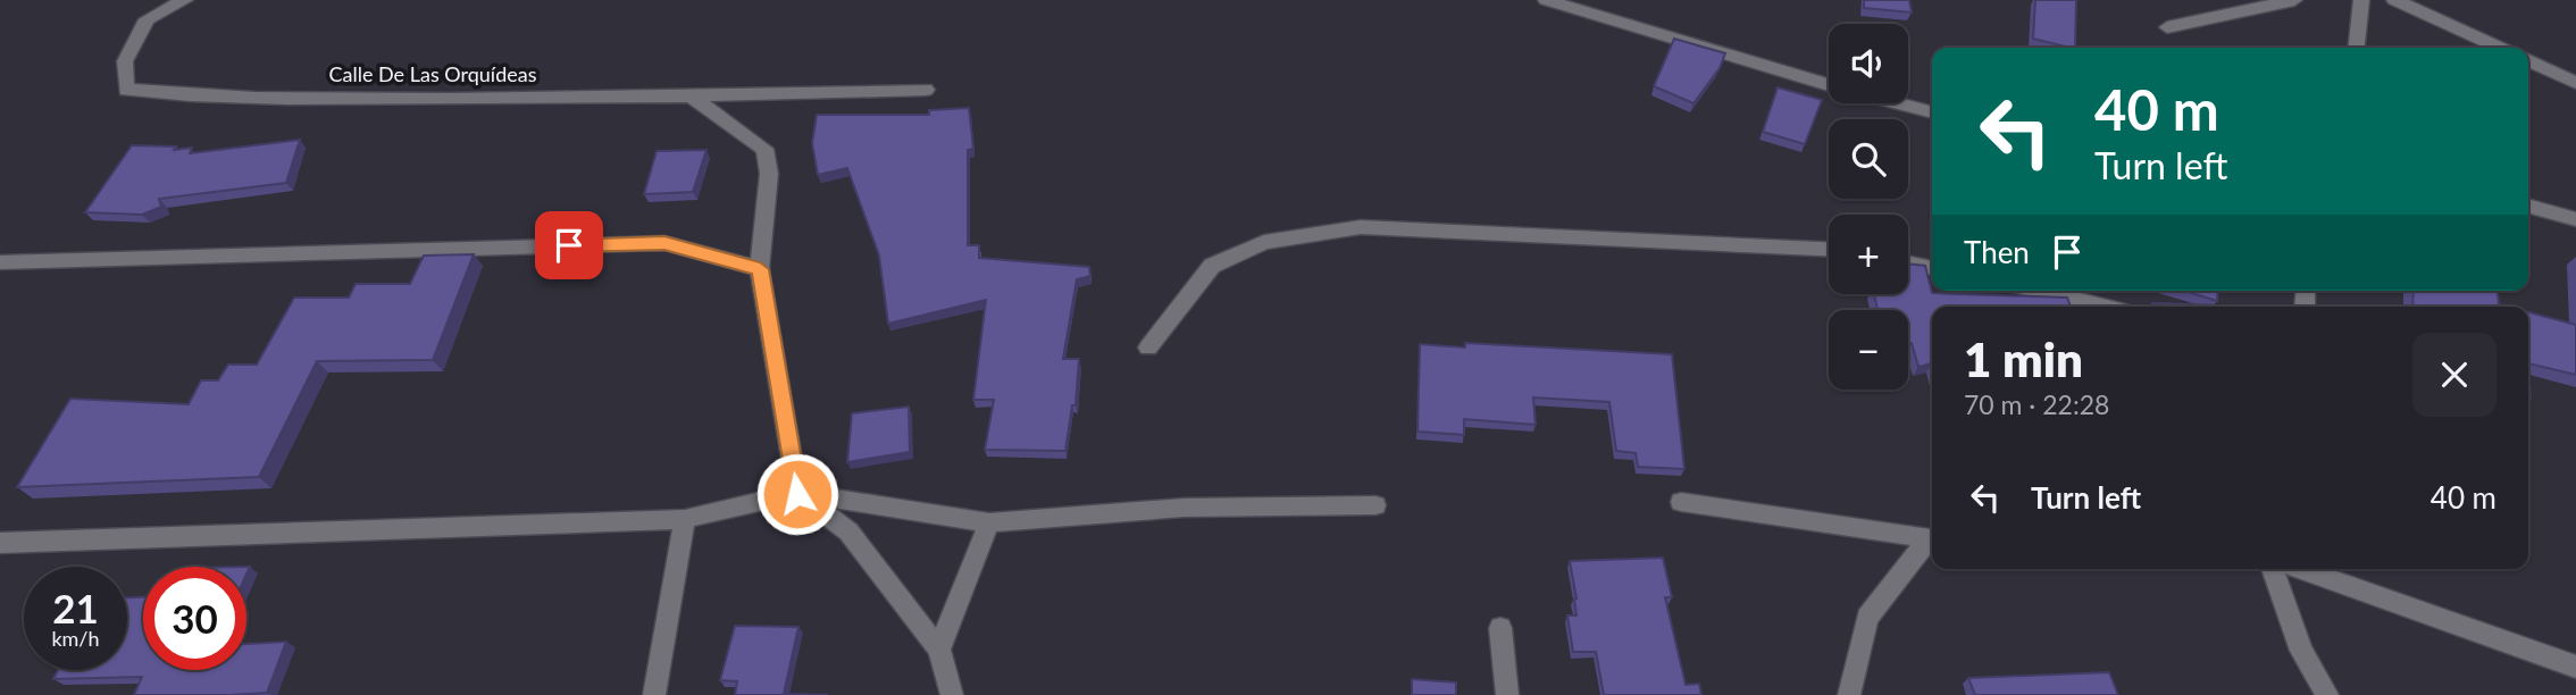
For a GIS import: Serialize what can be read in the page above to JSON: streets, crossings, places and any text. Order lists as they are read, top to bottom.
{
  "streets": {
    "street": ["Calle De Las Orquídeas"]
  },
  "page": {
    "map_buttons": ["+", "−"],
    "turn": ["40 m", "Turn left"],
    "then": "Then",
    "heading": ["1 min", "70 m · 22:28"],
    "list": [
      {
        "name": "Turn left",
        "value": "40 m"
      }
    ],
    "speed": "21 km/h",
    "limit": "30"
  }
}
